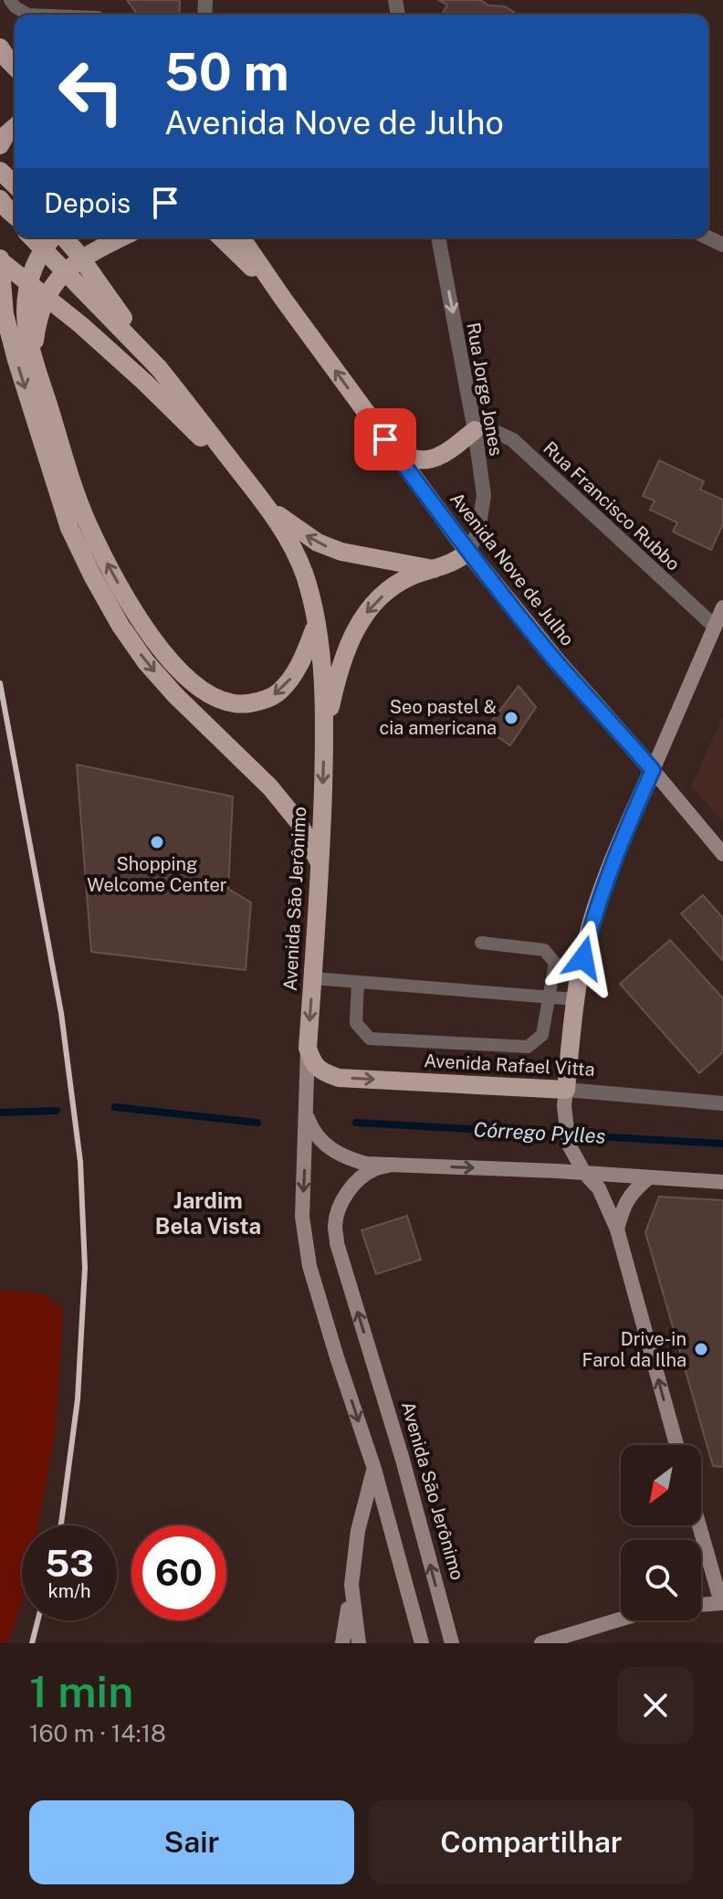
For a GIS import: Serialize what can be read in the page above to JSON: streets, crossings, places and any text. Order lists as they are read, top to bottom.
{
  "streets": {
    "main road": ["Avenida Nove de Julho", "Avenida São Jerônimo", "Avenida Rafael Vitta"],
    "street": ["Rua Jorge Jones", "Rua Francisco Rubbo"]
  },
  "crossings": [
    ["Rua Jorge Jones", "Rua Francisco Rubbo"],
    ["Rua Jorge Jones", "Avenida Nove de Julho"],
    ["Avenida São Jerônimo", "Avenida Rafael Vitta"]
  ],
  "one_way": ["Rua Jorge Jones"],
  "districts": ["Jardim Bela Vista"],
  "water": ["Córrego Pylles"],
  "places": ["Seo pastel & cia americana", "Shopping Welcome Center", "Drive-in Farol da Ilha"],
  "north": "bottom left",
  "page": {
    "turn": ["50 m", "Avenida Nove de Julho"],
    "then": "Depois",
    "speed": "53 km/h",
    "limit": "60",
    "heading": ["1 min", "160 m · 14:18"],
    "buttons": ["Sair", "Compartilhar"]
  }
}
